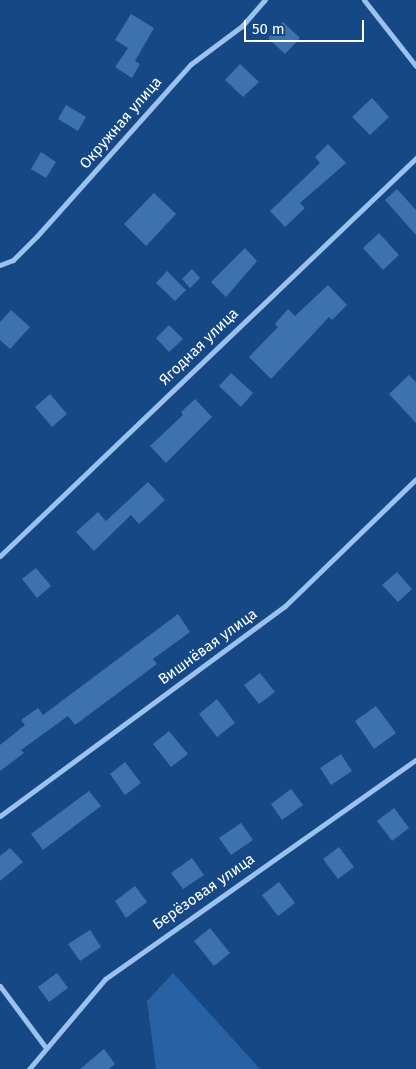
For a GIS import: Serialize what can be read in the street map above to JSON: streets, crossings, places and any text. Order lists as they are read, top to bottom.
{
  "streets": {
    "street": [
      "Окружная улица",
      "Ягодная улица",
      "Вишнёвая улица",
      "Берёзовая улица"
    ]
  },
  "scale_bar": "50 m"
}
